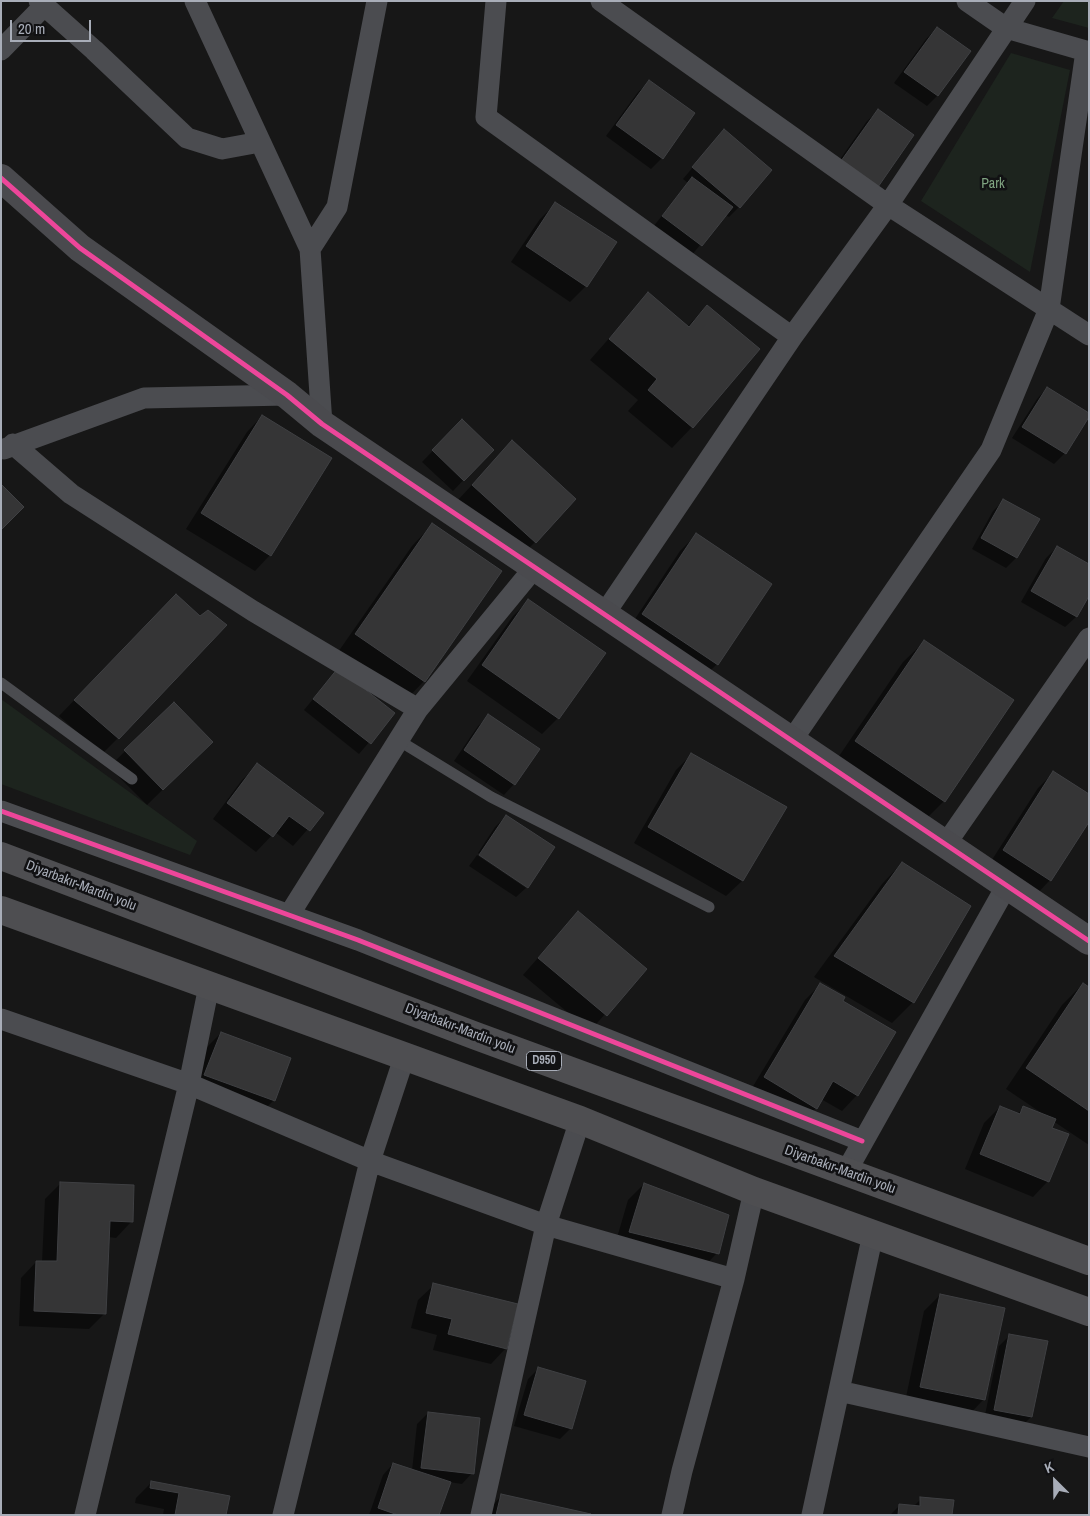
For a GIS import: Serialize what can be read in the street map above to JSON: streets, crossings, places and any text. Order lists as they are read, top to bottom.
{
  "streets": {
    "highway": ["Diyarbakır-Mardin yolu", "D950"]
  },
  "parks": ["Park"],
  "scale_bar": "20 m",
  "north": "top left"
}
